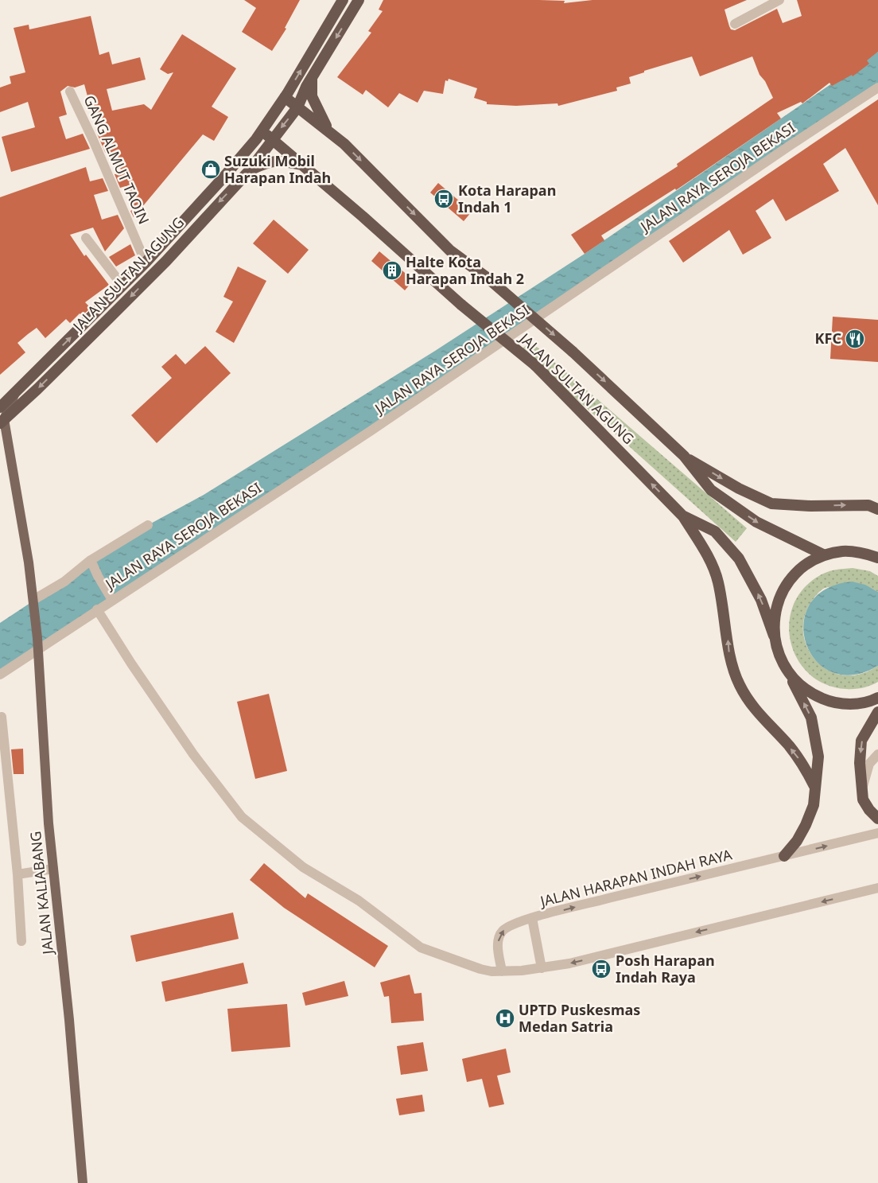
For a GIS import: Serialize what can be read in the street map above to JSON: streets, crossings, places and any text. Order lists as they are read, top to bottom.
{
  "streets": {
    "highway": ["JALAN SULTAN AGUNG"],
    "main road": ["JALAN KALIABANG"],
    "street": ["GANG ALMUT TAOIN", "JALAN RAYA SEROJA BEKASI", "JALAN HARAPAN INDAH RAYA"]
  },
  "crossings": [
    ["GANG ALMUT TAOIN", "JALAN SULTAN AGUNG"],
    ["JALAN RAYA SEROJA BEKASI", "JALAN KALIABANG"],
    ["JALAN SULTAN AGUNG", "JALAN KALIABANG"]
  ],
  "places": {
    "shop": ["Suzuki Mobil Harapan Indah"],
    "bus stop": ["Kota Harapan Indah 1", "Posh Harapan Indah Raya"],
    "building": ["Halte Kota Harapan Indah 2"],
    "restaurant": ["KFC"],
    "hospital": ["UPTD Puskesmas Medan Satria"]
  }
}
